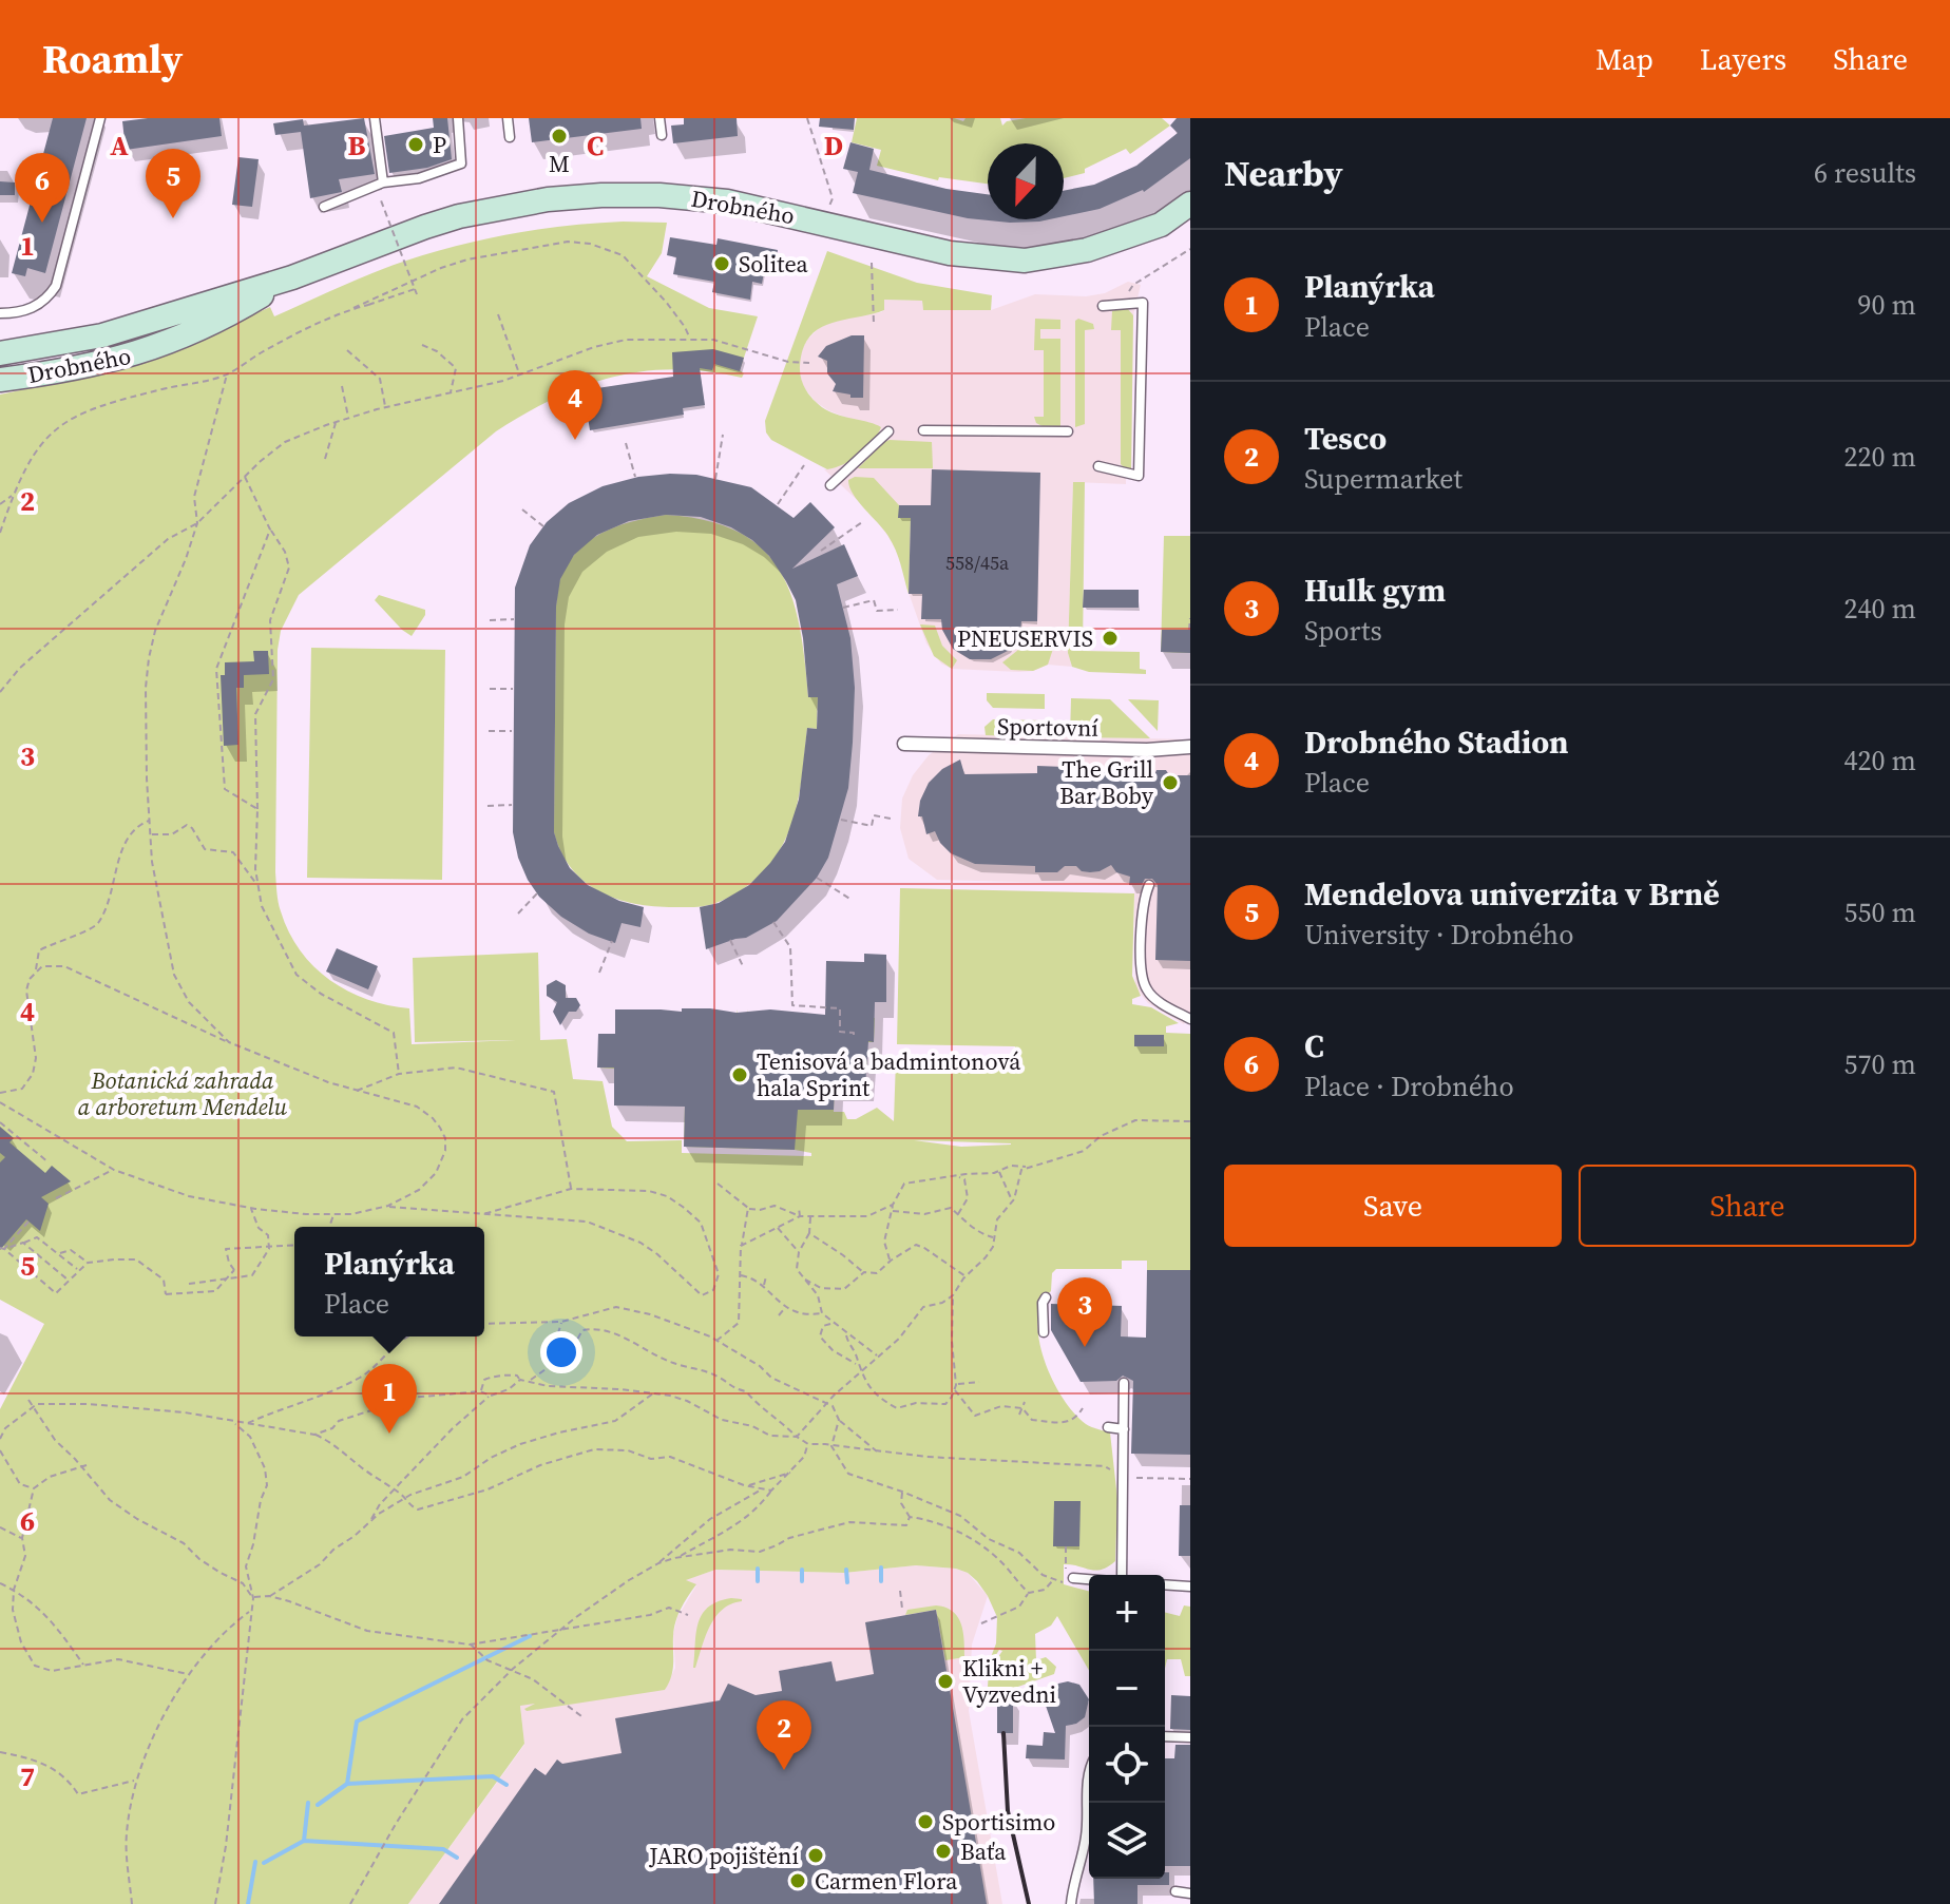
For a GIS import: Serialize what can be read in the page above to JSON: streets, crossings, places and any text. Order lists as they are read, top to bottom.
{
  "streets": {
    "main road": ["Drobného"],
    "street": ["Sportovní"]
  },
  "parks": ["Botanická zahrada a arboretum Mendelu"],
  "places": [
    "M",
    "P",
    "Solitea",
    "PNEUSERVIS",
    "The Grill Bar Boby",
    "Tenisová a badmintonová hala Sprint",
    "Klikni + Vyzvedni",
    "Sportisimo",
    "Baťa",
    "JARO pojištění",
    "Carmen Flora"
  ],
  "house_numbers": ["558/45a"],
  "north": "bottom",
  "page": {
    "header": "Roamly",
    "nav": ["Map", "Layers", "Share"],
    "heading": ["Nearby", "6 results"],
    "pins": [
      "5",
      "6",
      "4",
      "3",
      "1",
      "2"
    ],
    "list": [
      {
        "mark": "1",
        "name": "Planýrka",
        "note": "Place",
        "value": "90 m"
      },
      {
        "mark": "2",
        "name": "Tesco",
        "note": "Supermarket",
        "value": "220 m"
      },
      {
        "mark": "3",
        "name": "Hulk gym",
        "note": "Sports",
        "value": "240 m"
      },
      {
        "mark": "4",
        "name": "Drobného Stadion",
        "note": "Place",
        "value": "420 m"
      },
      {
        "mark": "5",
        "name": "Mendelova univerzita v Brně",
        "note": "University · Drobného",
        "value": "550 m"
      },
      {
        "mark": "6",
        "name": "C",
        "note": "Place · Drobného",
        "value": "570 m"
      }
    ],
    "buttons": ["Save", "Share"],
    "popup": ["Planýrka", "Place"],
    "map_buttons": ["+", "−"]
  },
  "grid": {
    "columns": [
      "A",
      "B",
      "C",
      "D"
    ],
    "rows": [
      "1",
      "2",
      "3",
      "4",
      "5",
      "6",
      "7"
    ]
  }
}
